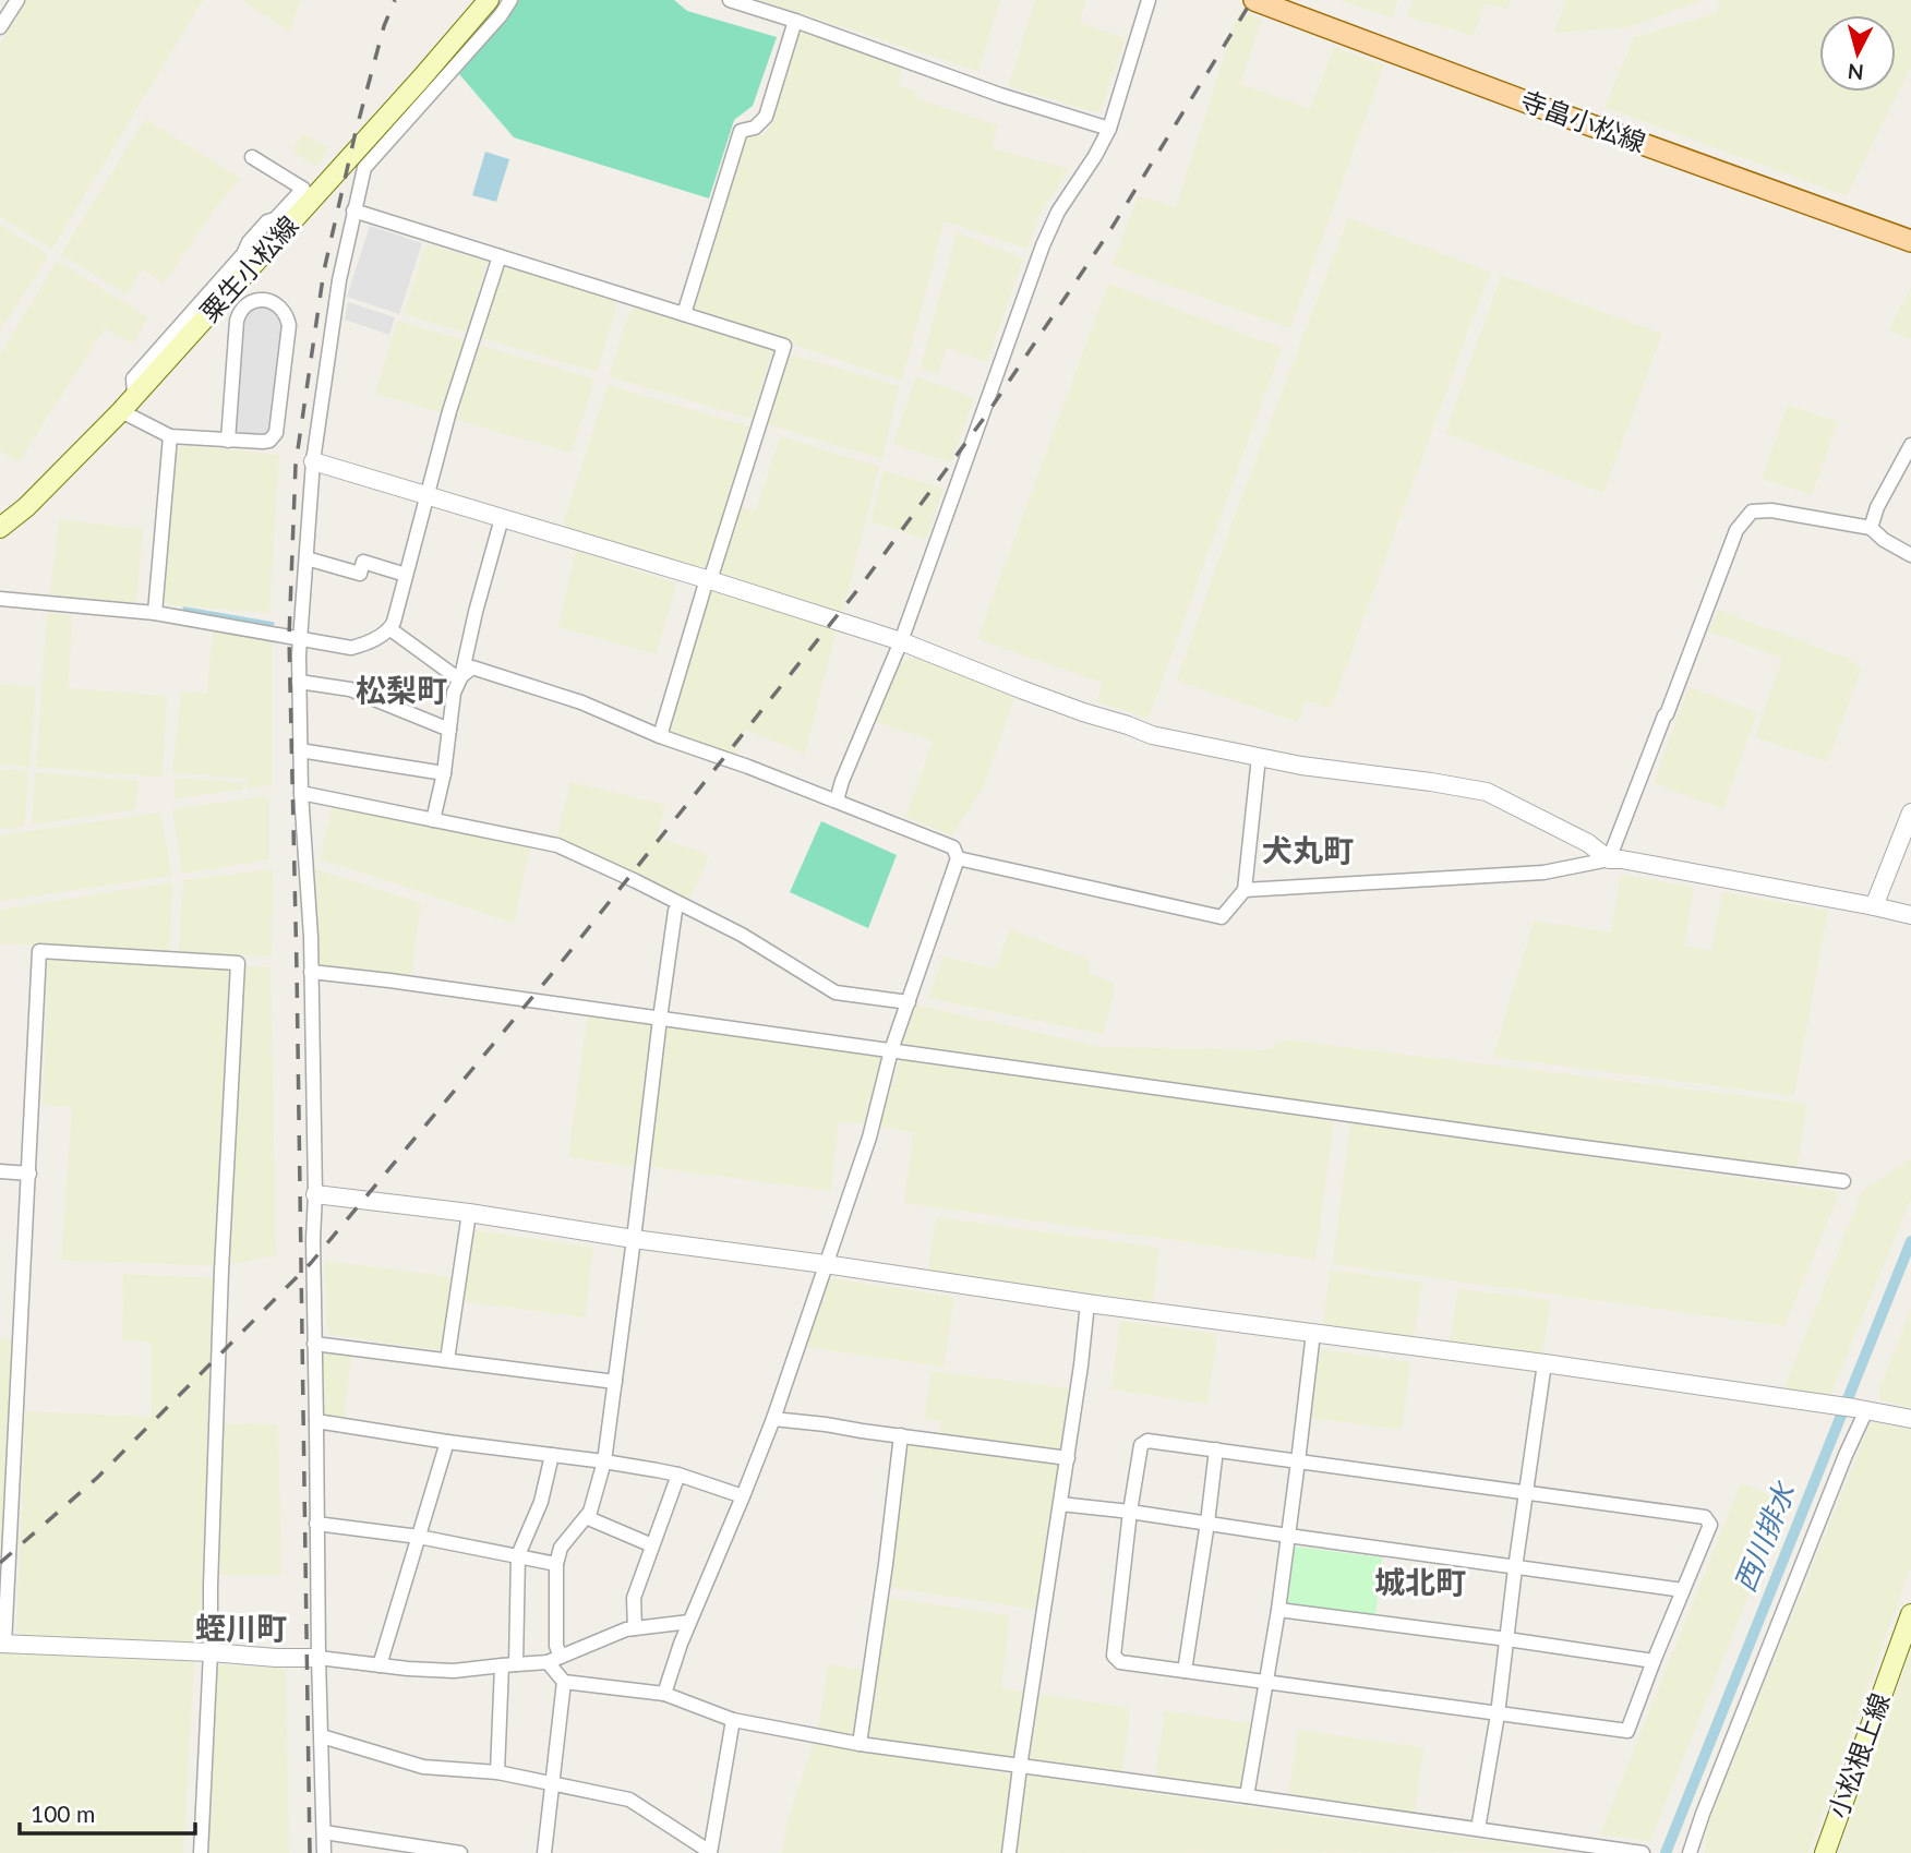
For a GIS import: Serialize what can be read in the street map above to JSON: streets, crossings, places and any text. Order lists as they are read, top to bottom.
{
  "streets": {
    "main road": ["寺畠小松線", "粟生小松線", "小松根上線"]
  },
  "districts": [
    "松梨町",
    "犬丸町",
    "城北町",
    "蛭川町"
  ],
  "water": ["西川排水"],
  "scale_bar": "100 m",
  "north": "bottom"
}
